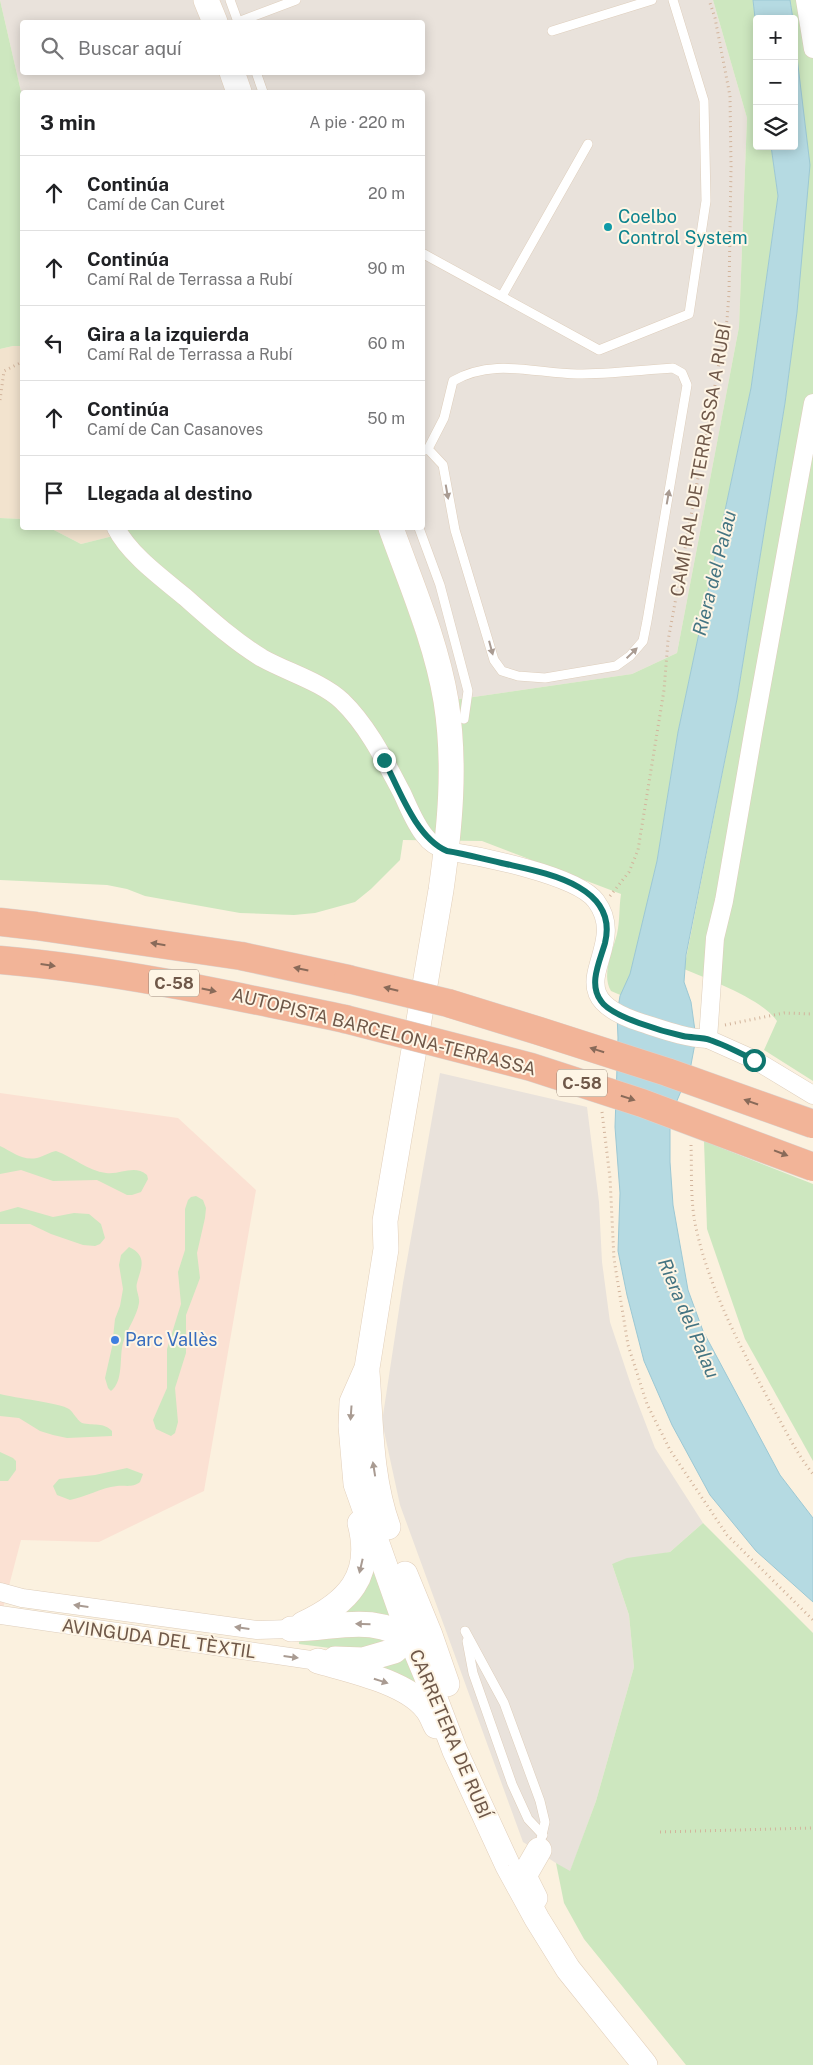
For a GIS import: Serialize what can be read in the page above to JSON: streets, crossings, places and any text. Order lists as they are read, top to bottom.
{
  "streets": {
    "highway": ["C-58", "AUTOPISTA BARCELONA-TERRASSA"],
    "main road": ["CARRETERA DE RUBÍ"],
    "street": ["AVINGUDA DEL TÈXTIL"],
    "path": ["CAMÍ RAL DE TERRASSA A RUBÍ"]
  },
  "water": ["Riera del Palau"],
  "places": ["Coelbo Control System", "Parc Vallès"],
  "page": {
    "map_buttons": ["+", "−"],
    "search": "Buscar aquí",
    "heading": ["3 min", "A pie · 220 m"],
    "list": [
      ["Continúa", "Camí de Can Curet", "20 m"],
      ["Continúa", "Camí Ral de Terrassa a Rubí", "90 m"],
      ["Gira a la izquierda", "Camí Ral de Terrassa a Rubí", "60 m"],
      ["Continúa", "Camí de Can Casanoves", "50 m"],
      "Llegada al destino"
    ]
  }
}
